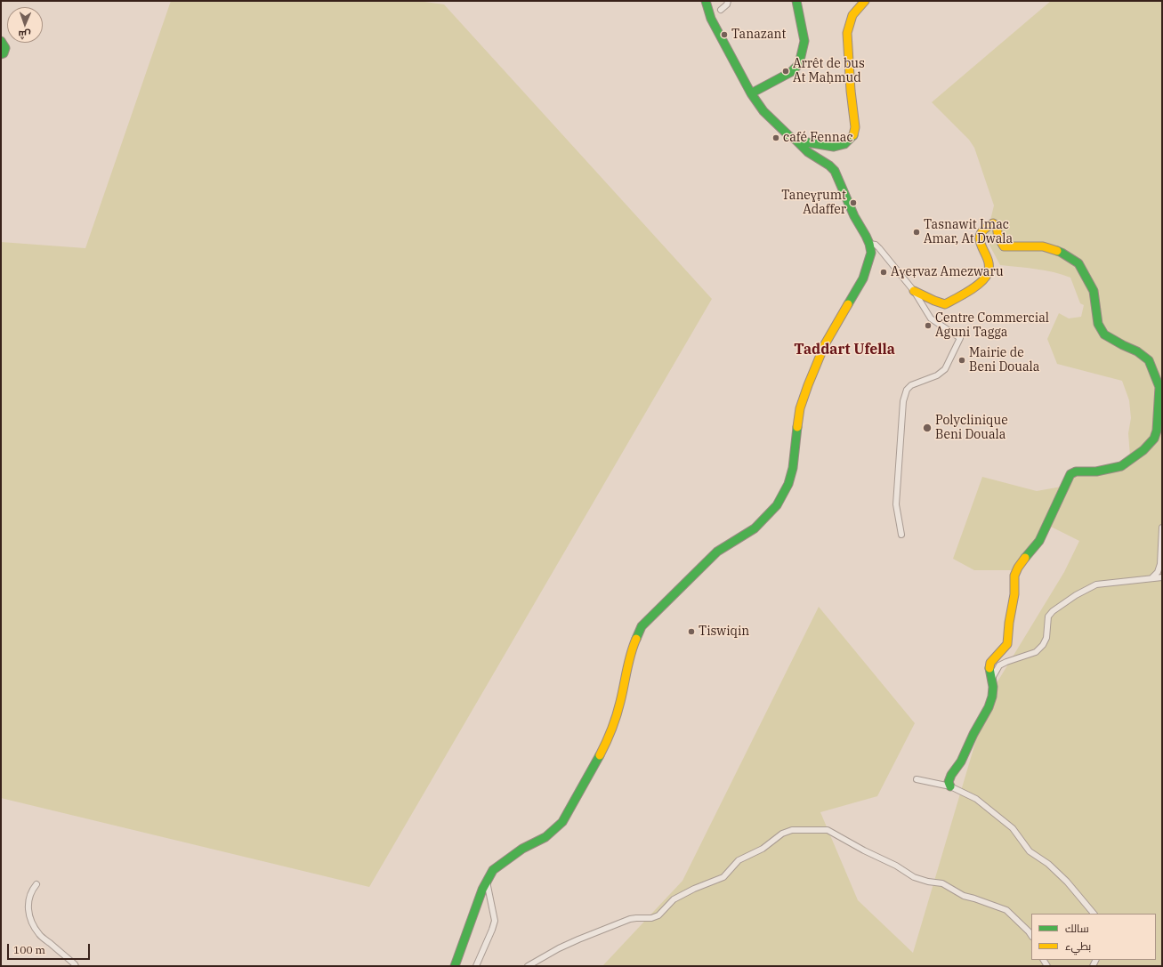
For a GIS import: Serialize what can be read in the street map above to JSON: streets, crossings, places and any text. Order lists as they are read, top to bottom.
{
  "districts": ["Taddart Ufella"],
  "places": [
    "Tanazant",
    "Arrêt de bus At Maḥmud",
    "café Fennac",
    "Taneɣṛumt Adaffer",
    "Tasnawit Imac Amar, At Dwala",
    "Aɣeṛvaz Amezwaru",
    "Centre Commercial Aguni Tagga",
    "Mairie de Beni Douala",
    "Polyclinique Beni Douala",
    "Tiswiqin"
  ],
  "legend": ["سالك", "بطيء"],
  "scale_bar": "100 m",
  "north": "bottom"
}
